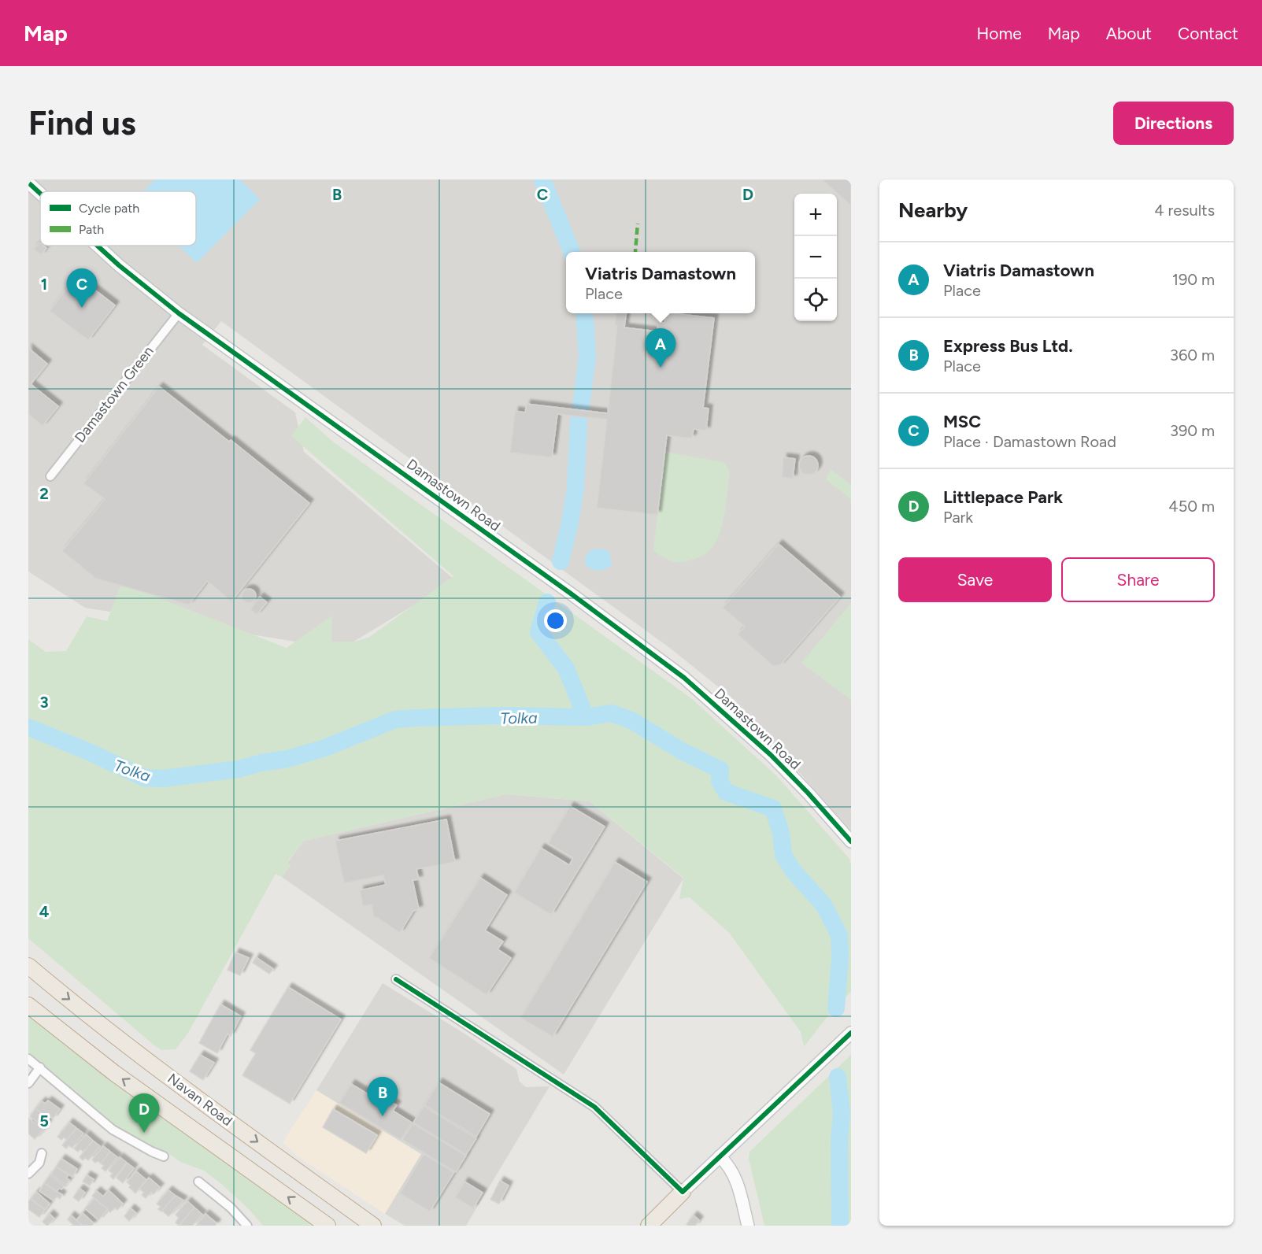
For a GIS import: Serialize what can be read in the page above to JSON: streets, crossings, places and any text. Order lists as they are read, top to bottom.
{
  "streets": {
    "highway": ["Navan Road"],
    "street": ["Damastown Green", "Damastown Road"]
  },
  "crossings": [
    ["Damastown Green", "Damastown Road"]
  ],
  "water": ["Tolka"],
  "legend": ["Cycle path", "Path"],
  "page": {
    "header": "Map",
    "nav": [
      "Home",
      "Map",
      "About",
      "Contact"
    ],
    "buttons": [
      "Directions",
      ["Save", "Share"]
    ],
    "title": "Find us",
    "heading": ["Nearby", "4 results"],
    "map_buttons": ["+", "−"],
    "list": [
      {
        "mark": "A",
        "name": "Viatris Damastown",
        "note": "Place",
        "value": "190 m"
      },
      {
        "mark": "B",
        "name": "Express Bus Ltd.",
        "note": "Place",
        "value": "360 m"
      },
      {
        "mark": "C",
        "name": "MSC",
        "note": "Place · Damastown Road",
        "value": "390 m"
      },
      {
        "mark": "D",
        "name": "Littlepace Park",
        "note": "Park",
        "value": "450 m"
      }
    ],
    "popup": ["Viatris Damastown", "Place"],
    "pins": [
      "C",
      "A",
      "B",
      "D"
    ]
  },
  "grid": {
    "columns": ["B", "C", "D"],
    "rows": [
      "1",
      "2",
      "3",
      "4",
      "5"
    ]
  }
}
